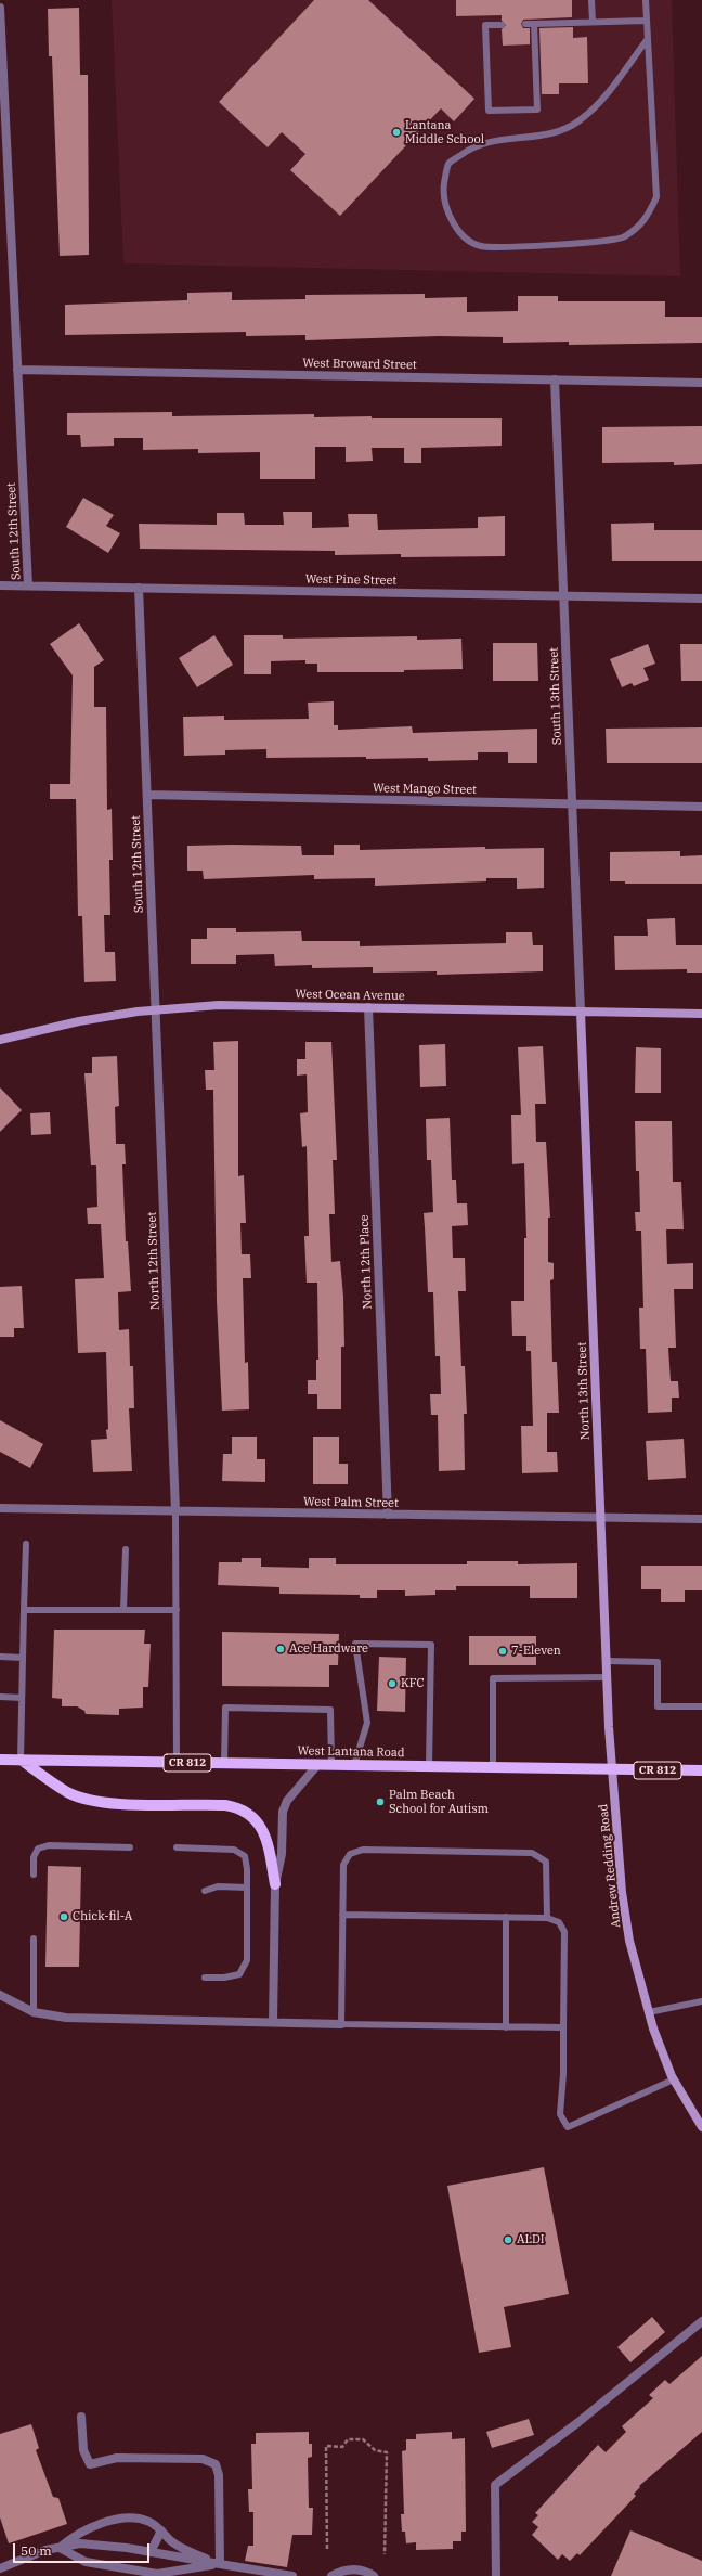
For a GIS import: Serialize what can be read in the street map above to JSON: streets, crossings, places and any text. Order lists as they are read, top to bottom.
{
  "streets": {
    "main road": ["West Lantana Road", "CR 812"],
    "street": [
      "West Broward Street",
      "South 12th Street",
      "West Pine Street",
      "South 13th Street",
      "West Mango Street",
      "West Ocean Avenue",
      "North 12th Street",
      "North 12th Place",
      "North 13th Street",
      "West Palm Street",
      "Andrew Redding Road"
    ]
  },
  "crossings": [
    ["West Broward Street", "South 12th Street"],
    ["West Broward Street", "South 13th Street"],
    ["South 12th Street", "West Pine Street"],
    ["South 12th Street", "West Mango Street"],
    ["South 12th Street", "West Ocean Avenue"],
    ["South 12th Street", "North 12th Street"],
    ["West Pine Street", "South 13th Street"],
    ["South 13th Street", "West Mango Street"],
    ["South 13th Street", "West Ocean Avenue"],
    ["South 13th Street", "North 13th Street"],
    ["West Ocean Avenue", "North 12th Street"],
    ["West Ocean Avenue", "North 12th Place"],
    ["West Ocean Avenue", "North 13th Street"],
    ["North 12th Street", "West Palm Street"],
    ["North 12th Place", "West Palm Street"],
    ["North 13th Street", "West Palm Street"],
    ["North 13th Street", "West Lantana Road"],
    ["North 13th Street", "Andrew Redding Road"],
    ["West Lantana Road", "Andrew Redding Road"]
  ],
  "places": [
    "Lantana Middle School",
    "Ace Hardware",
    "7-Eleven",
    "KFC",
    "Palm Beach School for Autism",
    "Chick-fil-A",
    "ALDI"
  ],
  "scale_bar": "50 m"
}
